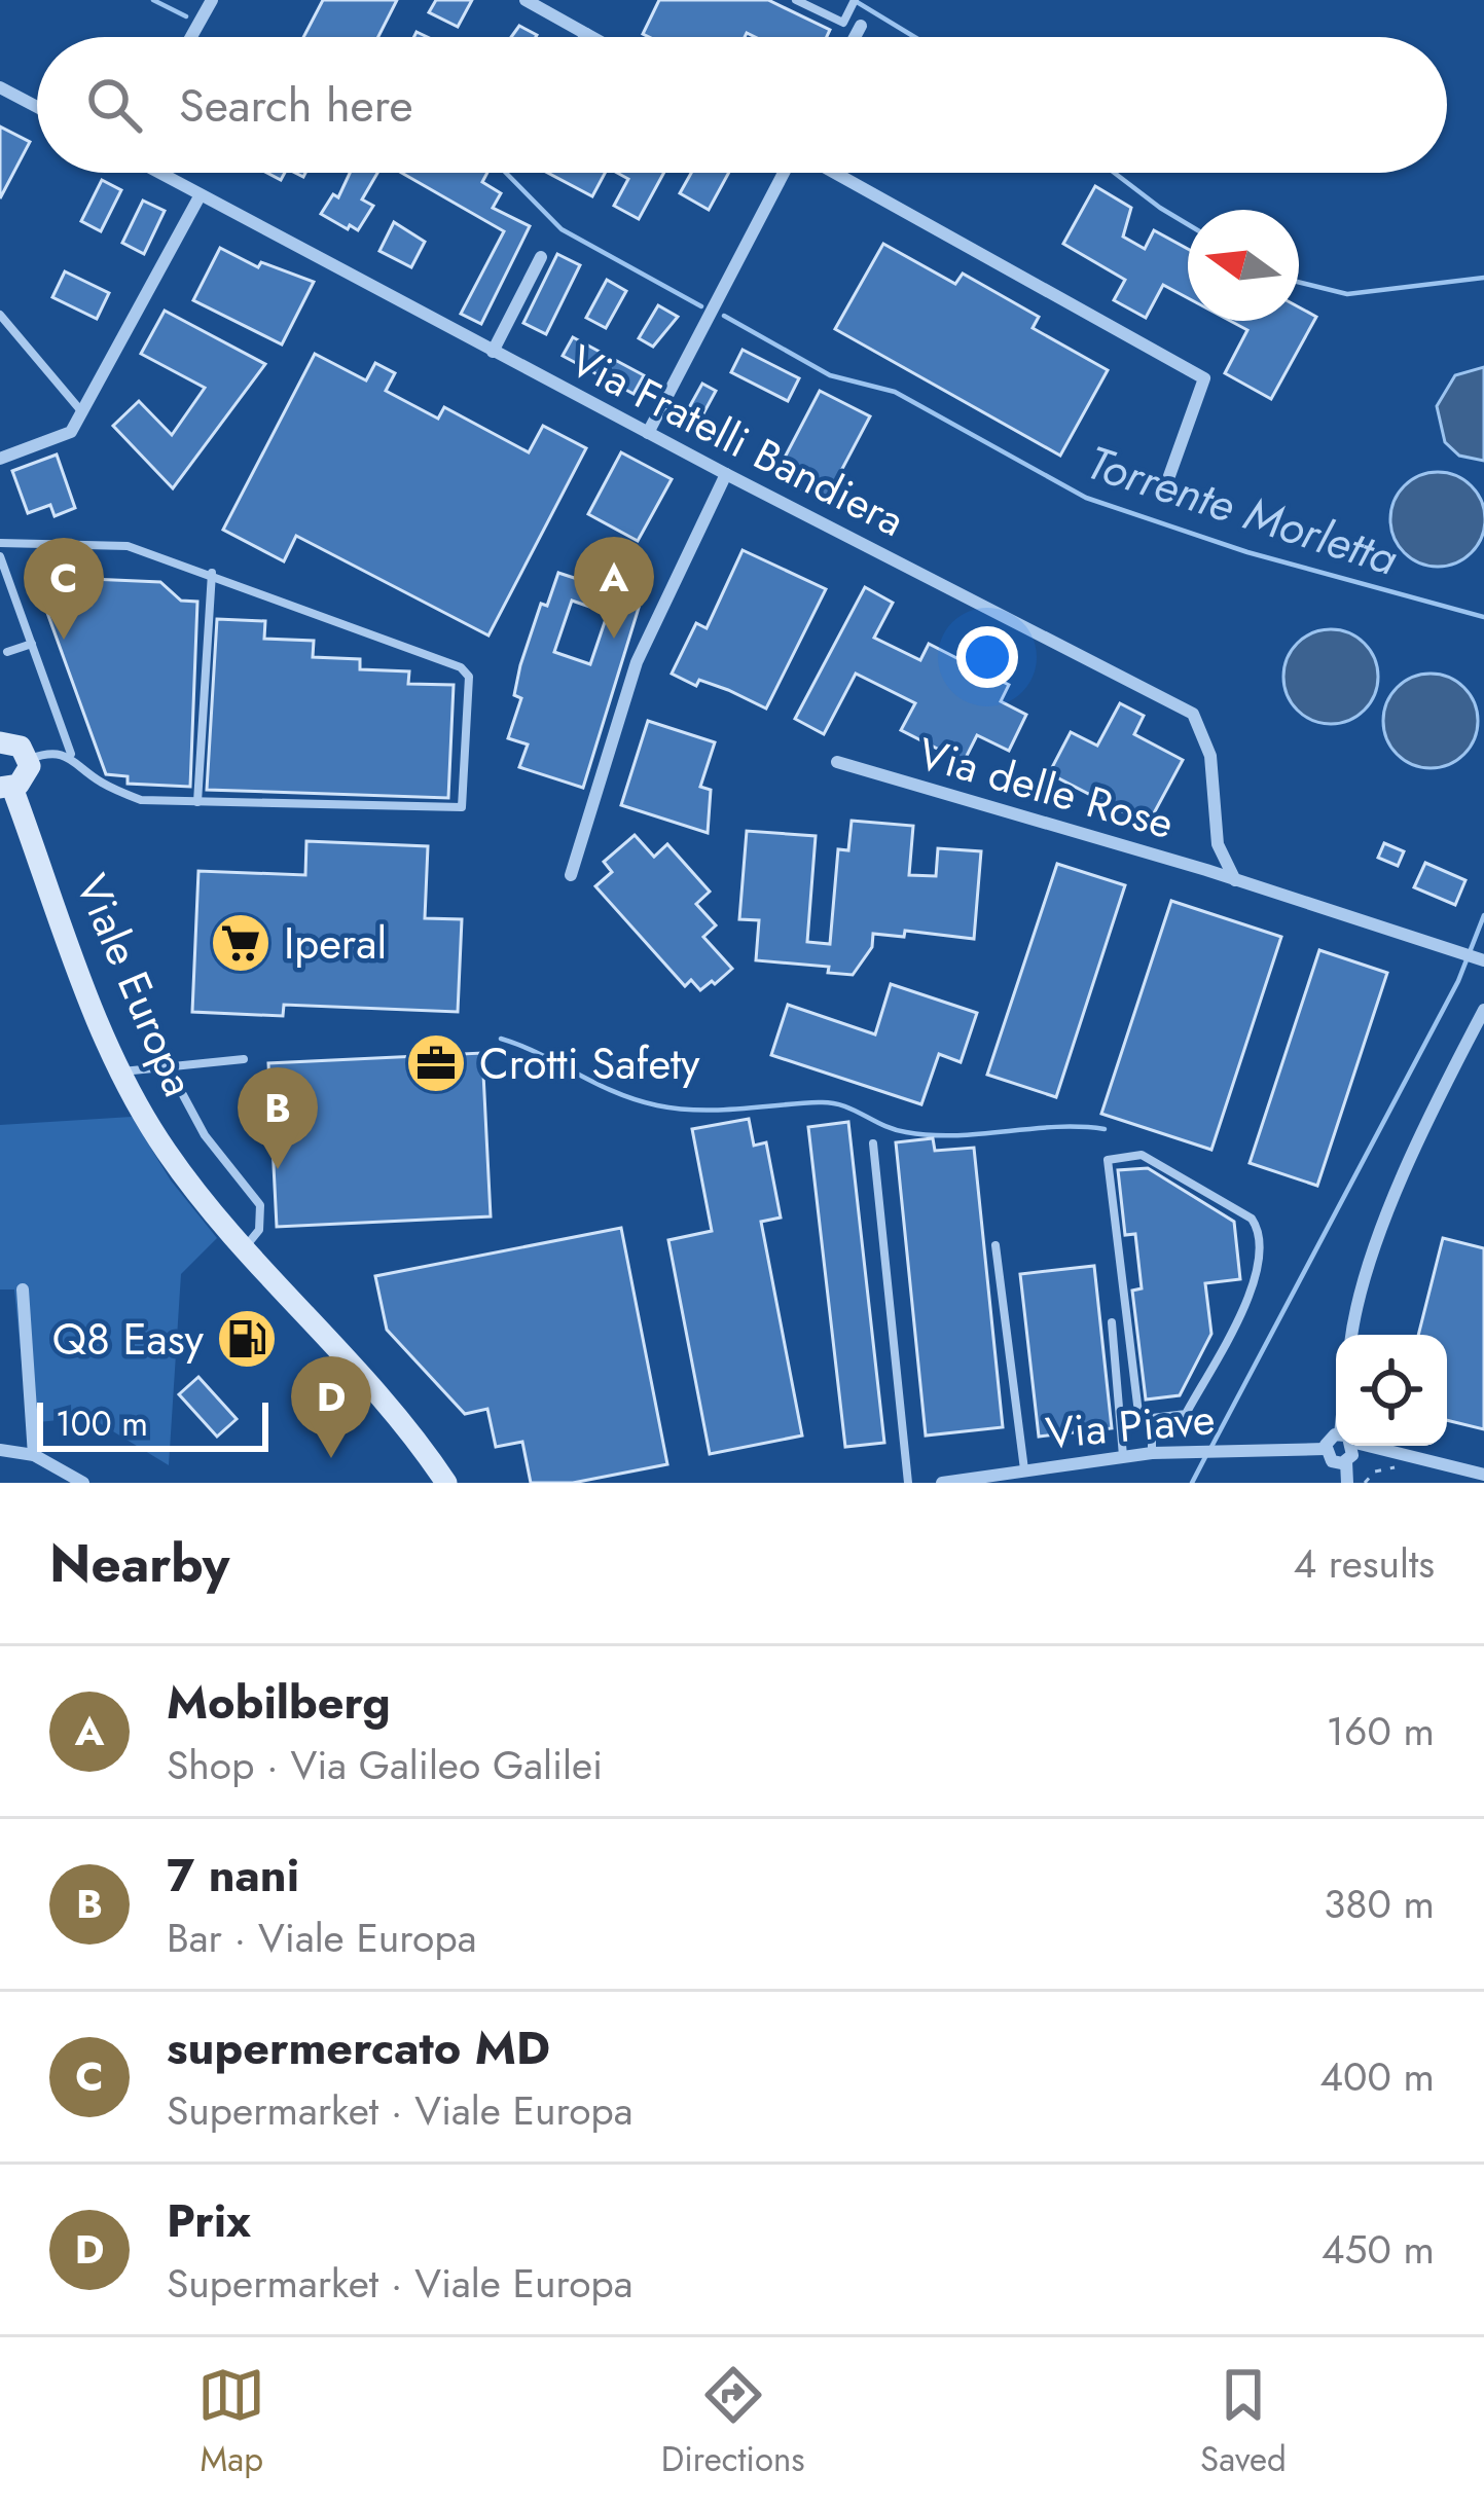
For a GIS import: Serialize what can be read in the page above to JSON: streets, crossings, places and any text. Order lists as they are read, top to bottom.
{
  "streets": {
    "street": [
      "Via Fratelli Bandiera",
      "Via delle Rose",
      "Viale Europa",
      "Via Piave"
    ]
  },
  "crossings": [
    ["Via Fratelli Bandiera", "Via delle Rose"]
  ],
  "water": ["Torrente Morletta"],
  "places": {
    "supermarket": ["Iperal"],
    "office": ["Crotti Safety"],
    "fuel station": ["Q8 Easy"]
  },
  "scale_bar": "100 m",
  "north": "left",
  "page": {
    "search": "Search here",
    "pins": [
      "A",
      "C",
      "B",
      "D"
    ],
    "scale": "100 m",
    "heading": ["Nearby", "4 results"],
    "list": [
      {
        "mark": "A",
        "name": "Mobilberg",
        "note": "Shop · Via Galileo Galilei",
        "value": "160 m"
      },
      {
        "mark": "B",
        "name": "7 nani",
        "note": "Bar · Viale Europa",
        "value": "380 m"
      },
      {
        "mark": "C",
        "name": "supermercato MD",
        "note": "Supermarket · Viale Europa",
        "value": "400 m"
      },
      {
        "mark": "D",
        "name": "Prix",
        "note": "Supermarket · Viale Europa",
        "value": "450 m"
      }
    ],
    "nav": ["Map", "Directions", "Saved"]
  }
}
